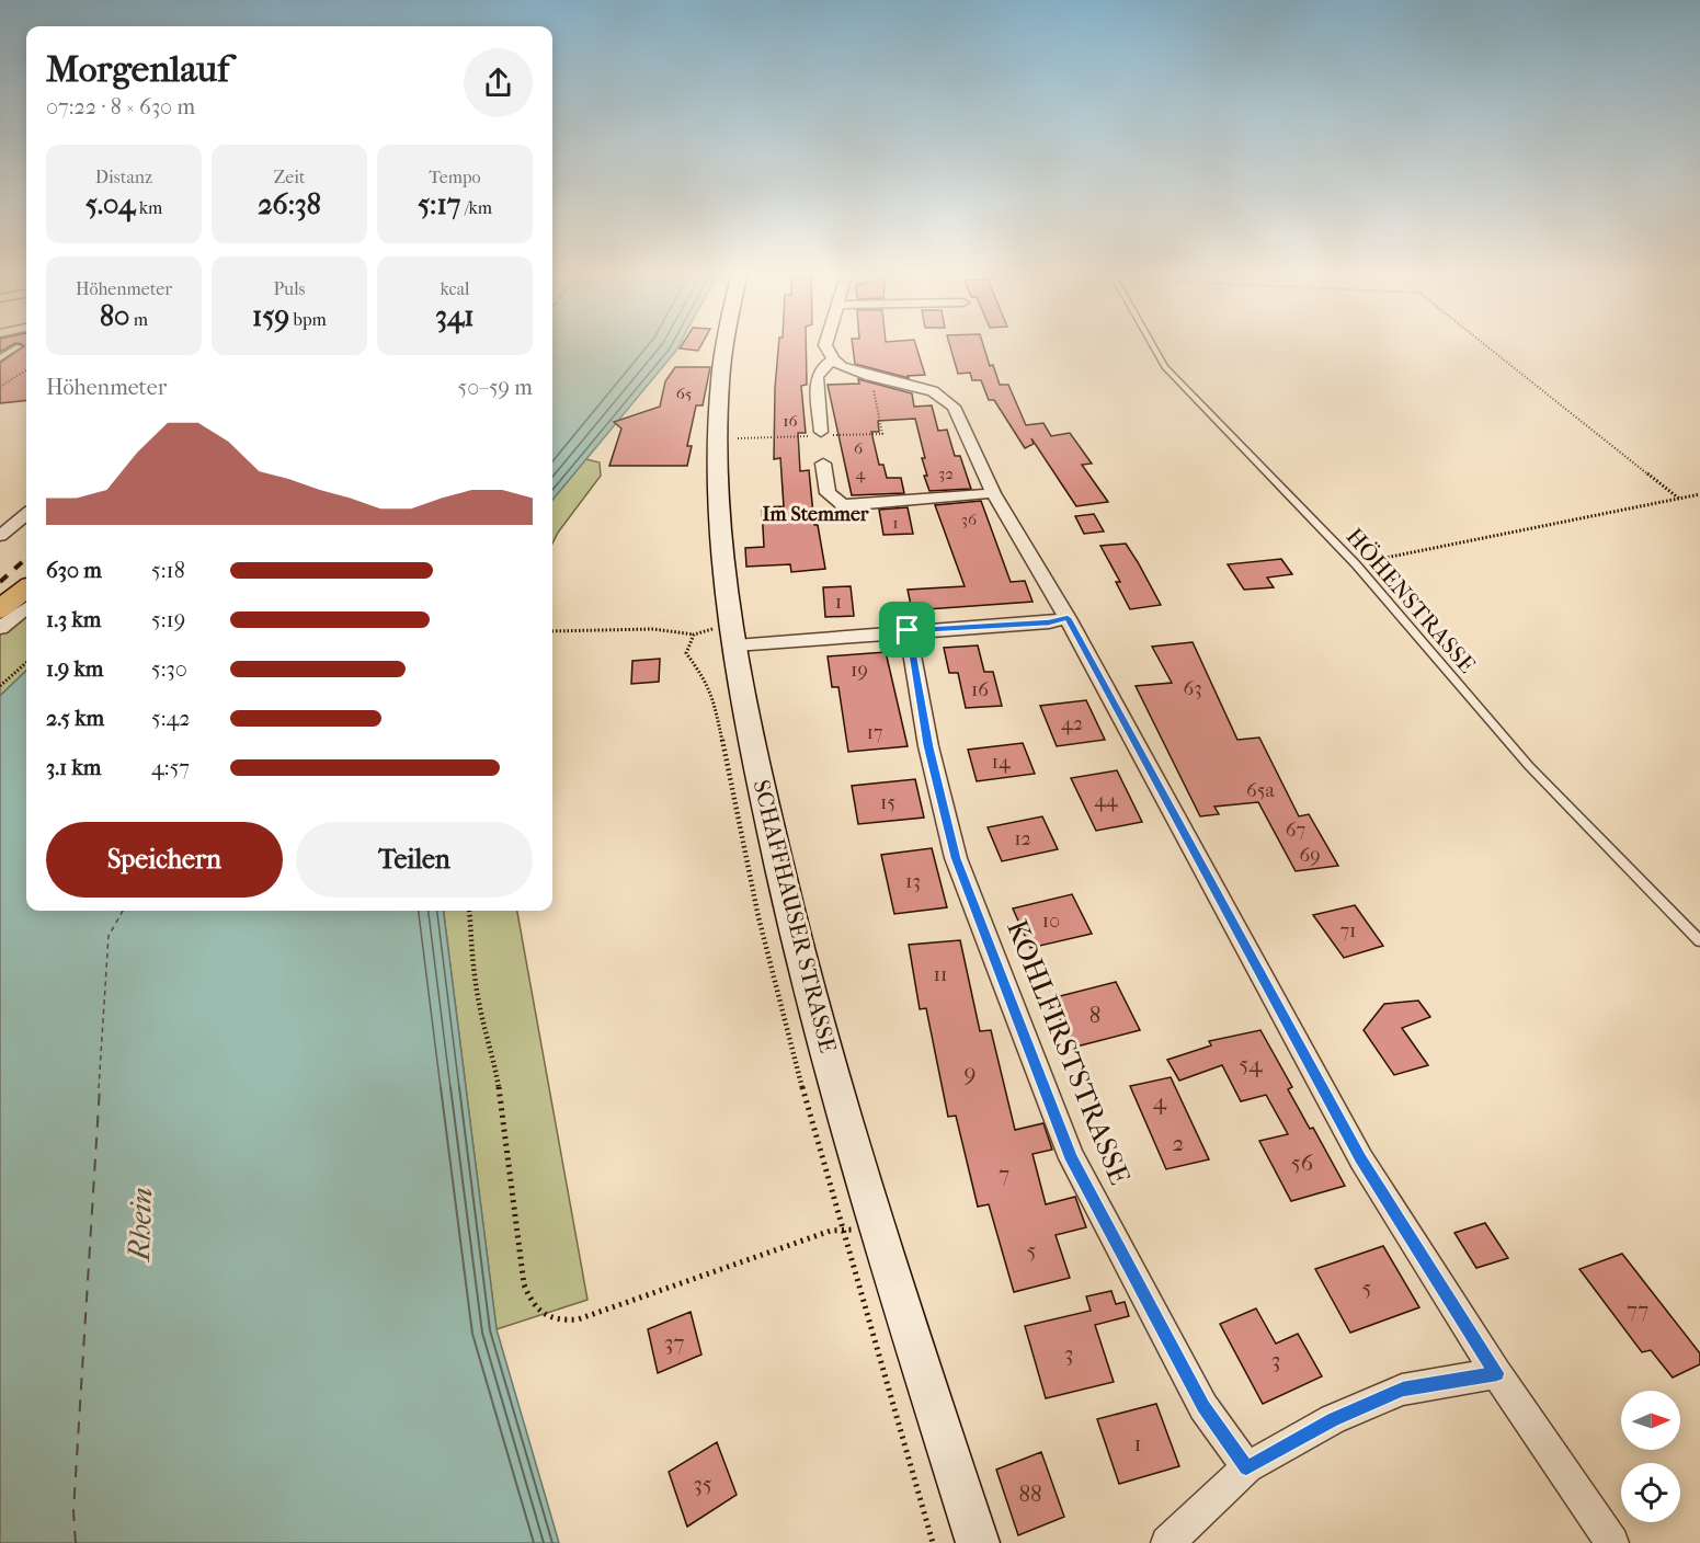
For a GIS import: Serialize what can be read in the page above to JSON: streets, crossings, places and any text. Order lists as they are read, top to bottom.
{
  "streets": {
    "main road": ["SCHAFFHAUSER STRASSE"],
    "street": ["KOHLFIRSTSTRASSE"],
    "lane": ["HÖHENSTRASSE"]
  },
  "districts": ["Im Stemmer"],
  "water": ["Rhein"],
  "house_numbers": [
    "65",
    "16",
    "6",
    "4",
    "32",
    "36",
    "1",
    "1",
    "19",
    "63",
    "16",
    "42",
    "17",
    "14",
    "65a",
    "44",
    "15",
    "67",
    "12",
    "69",
    "13",
    "10",
    "71",
    "11",
    "8",
    "54",
    "9",
    "4",
    "2",
    "56",
    "7",
    "5",
    "5",
    "77",
    "37",
    "3",
    "3",
    "1",
    "35",
    "88"
  ],
  "north": "right",
  "page": {
    "heading": ["Morgenlauf", "07:22 · 8 × 630 m"],
    "stats": [
      ["Distanz", "5.04 km"],
      ["Zeit", "26:38"],
      ["Tempo", "5:17 /km"],
      ["Höhenmeter", "80 m"],
      ["Puls", "159 bpm"],
      ["kcal", "341"]
    ],
    "chart": ["Höhenmeter", "50–59 m"],
    "list": [
      {
        "name": "630 m",
        "note": "5:18"
      },
      {
        "name": "1.3 km",
        "note": "5:19"
      },
      {
        "name": "1.9 km",
        "note": "5:30"
      },
      {
        "name": "2.5 km",
        "note": "5:42"
      },
      {
        "name": "3.1 km",
        "note": "4:57"
      }
    ],
    "buttons": ["Speichern", "Teilen"]
  }
}
